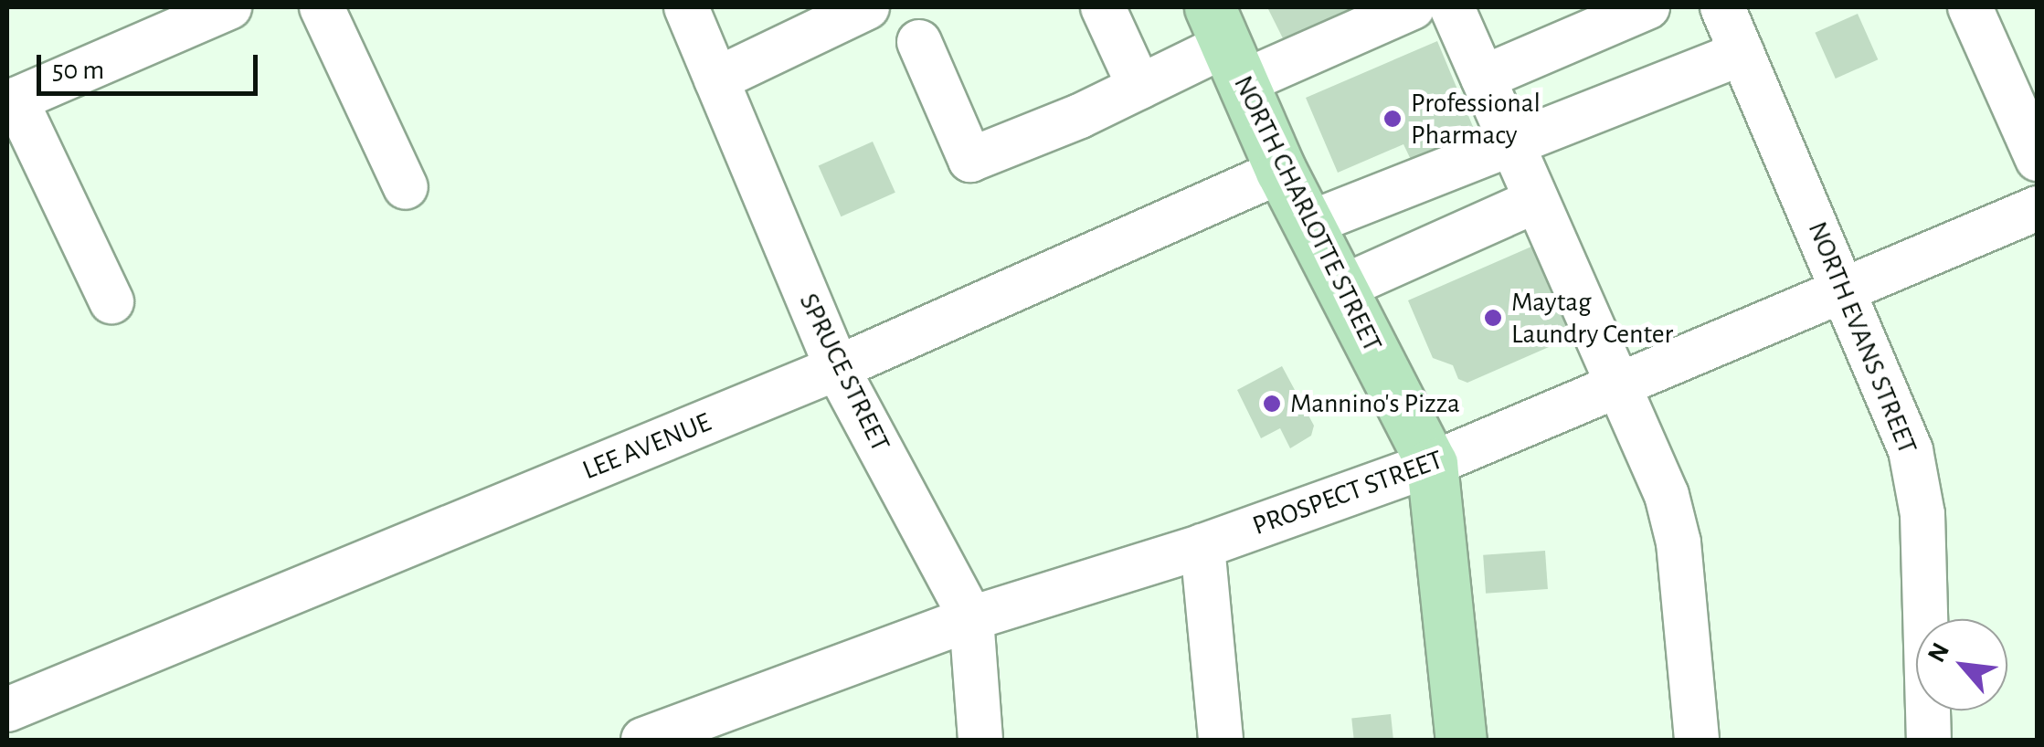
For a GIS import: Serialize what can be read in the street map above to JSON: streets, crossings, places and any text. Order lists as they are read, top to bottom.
{
  "streets": {
    "main road": ["NORTH CHARLOTTE STREET"],
    "street": [
      "NORTH EVANS STREET",
      "SPRUCE STREET",
      "LEE AVENUE",
      "PROSPECT STREET"
    ]
  },
  "crossings": [
    ["NORTH CHARLOTTE STREET", "LEE AVENUE"],
    ["NORTH CHARLOTTE STREET", "PROSPECT STREET"],
    ["NORTH EVANS STREET", "PROSPECT STREET"],
    ["SPRUCE STREET", "LEE AVENUE"],
    ["SPRUCE STREET", "PROSPECT STREET"]
  ],
  "places": ["Professional Pharmacy", "Maytag Laundry Center", "Mannino's Pizza"],
  "scale_bar": "50 m",
  "north": "top left"
}
